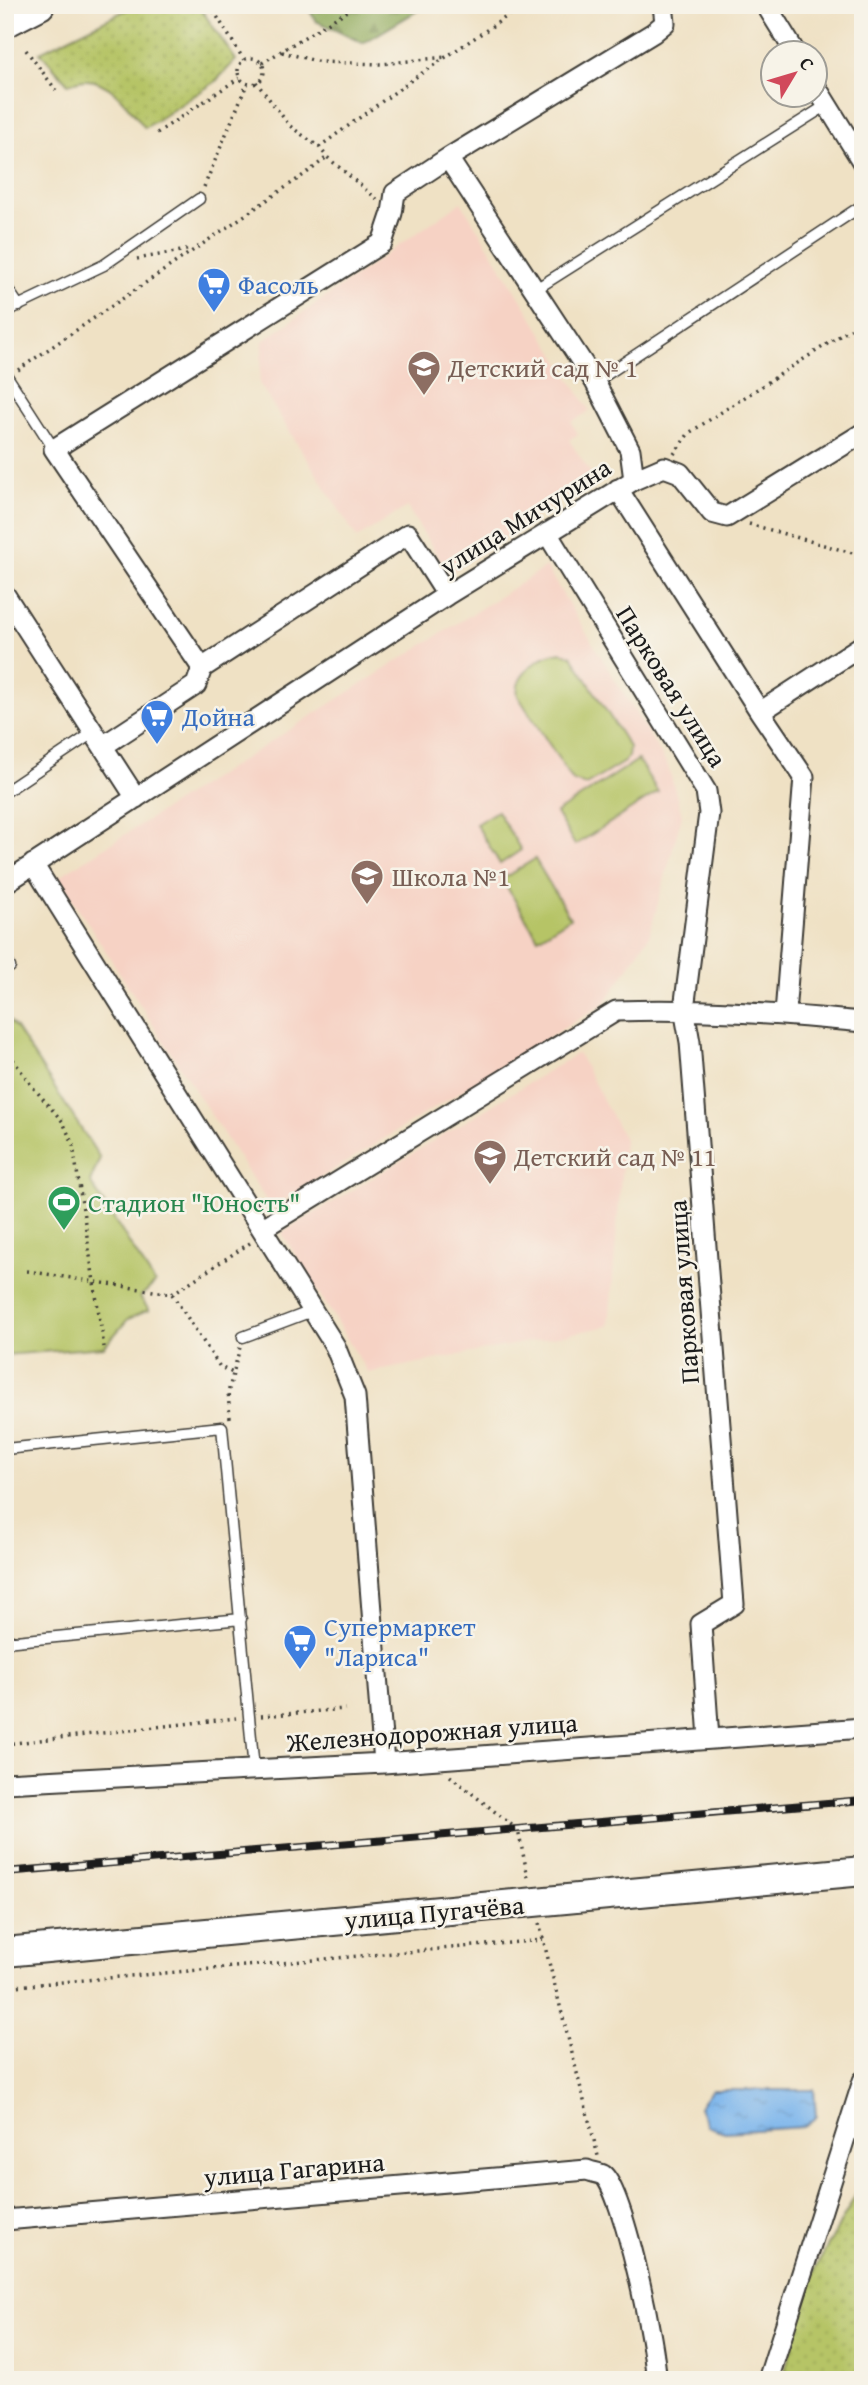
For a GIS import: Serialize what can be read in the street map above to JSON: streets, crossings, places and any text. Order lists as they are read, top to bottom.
{
  "streets": {
    "street": [
      "улица Мичурина",
      "Парковая улица",
      "Железнодорожная улица",
      "улица Пугачёва",
      "улица Гагарина"
    ]
  },
  "crossings": [
    ["улица Мичурина", "Парковая улица"],
    ["Парковая улица", "Железнодорожная улица"]
  ],
  "places": {
    "supermarket": ["Фасоль", "Дойна", "Супермаркет \"Лариса\""],
    "school or university": ["Детский сад № 1", "Школа №1", "Детский сад № 11"],
    "sports": ["Стадион \"Юность\""]
  },
  "north": "top right"
}
